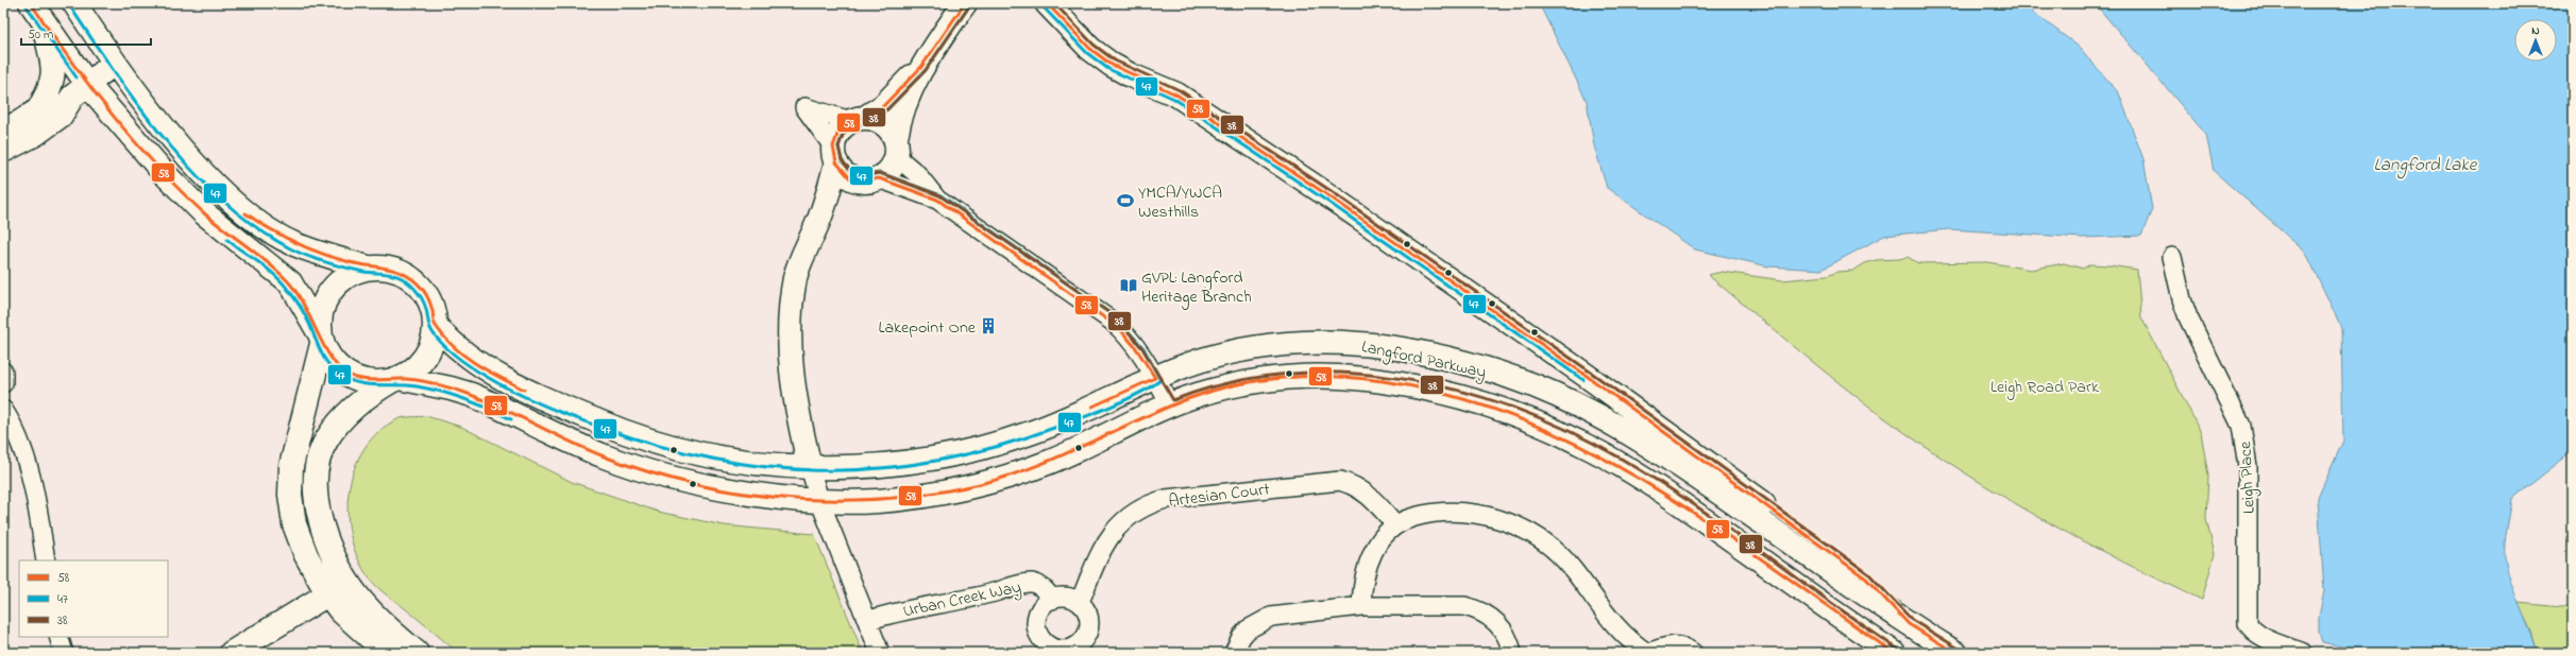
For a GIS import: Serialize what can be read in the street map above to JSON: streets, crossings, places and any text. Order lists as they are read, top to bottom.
{
  "streets": {
    "main road": ["Langford Parkway"],
    "street": ["Leigh Place", "Artesian Court", "Urban Creek Way"]
  },
  "crossings": [
    ["Artesian Court", "Urban Creek Way"]
  ],
  "water": ["Langford Lake"],
  "parks": ["Leigh Road Park"],
  "places": {
    "sports": ["YMCA/YWCA Westhills"],
    "library": ["GVPL: Langford Heritage Branch"],
    "building": ["Lakepoint One"]
  },
  "lines": ["transit line 58", "transit line 38", "transit line 47"],
  "legend": ["58", "47", "38"],
  "scale_bar": "50 m",
  "north": "top"
}
